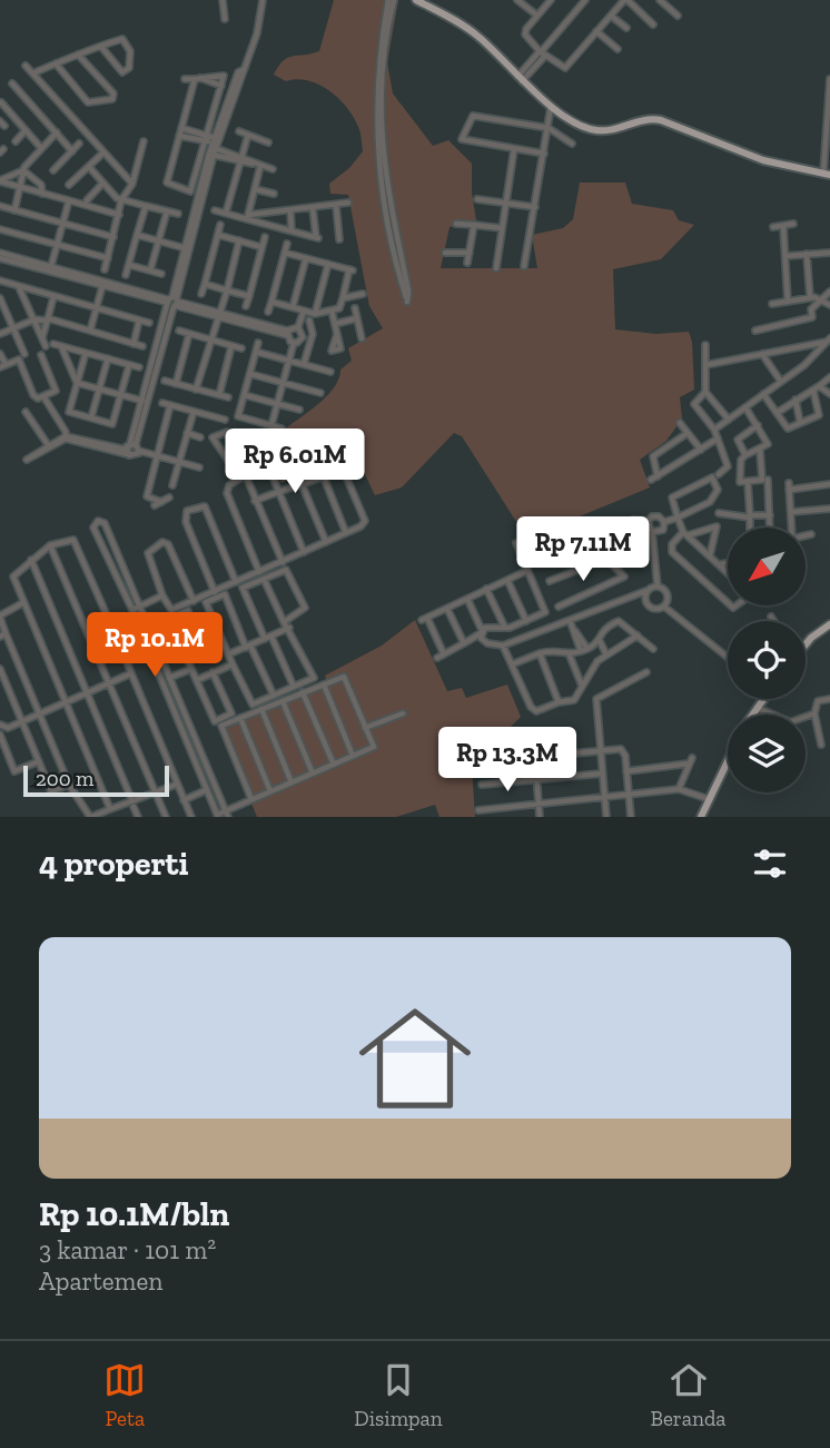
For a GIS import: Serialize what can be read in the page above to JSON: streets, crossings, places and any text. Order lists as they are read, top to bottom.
{
  "scale_bar": "200 m",
  "north": "bottom left",
  "page": {
    "price": [
      "Rp 6.01M",
      "Rp 7.11M",
      "Rp 10.1M",
      "Rp 13.3M"
    ],
    "scale": "200 m",
    "heading": "4 properti",
    "list": [
      {
        "name": "Rp 10.1M/bln",
        "note": "3 kamar · 101 m² · Apartemen"
      }
    ],
    "tabs": ["Peta", "Disimpan", "Beranda"]
  }
}
